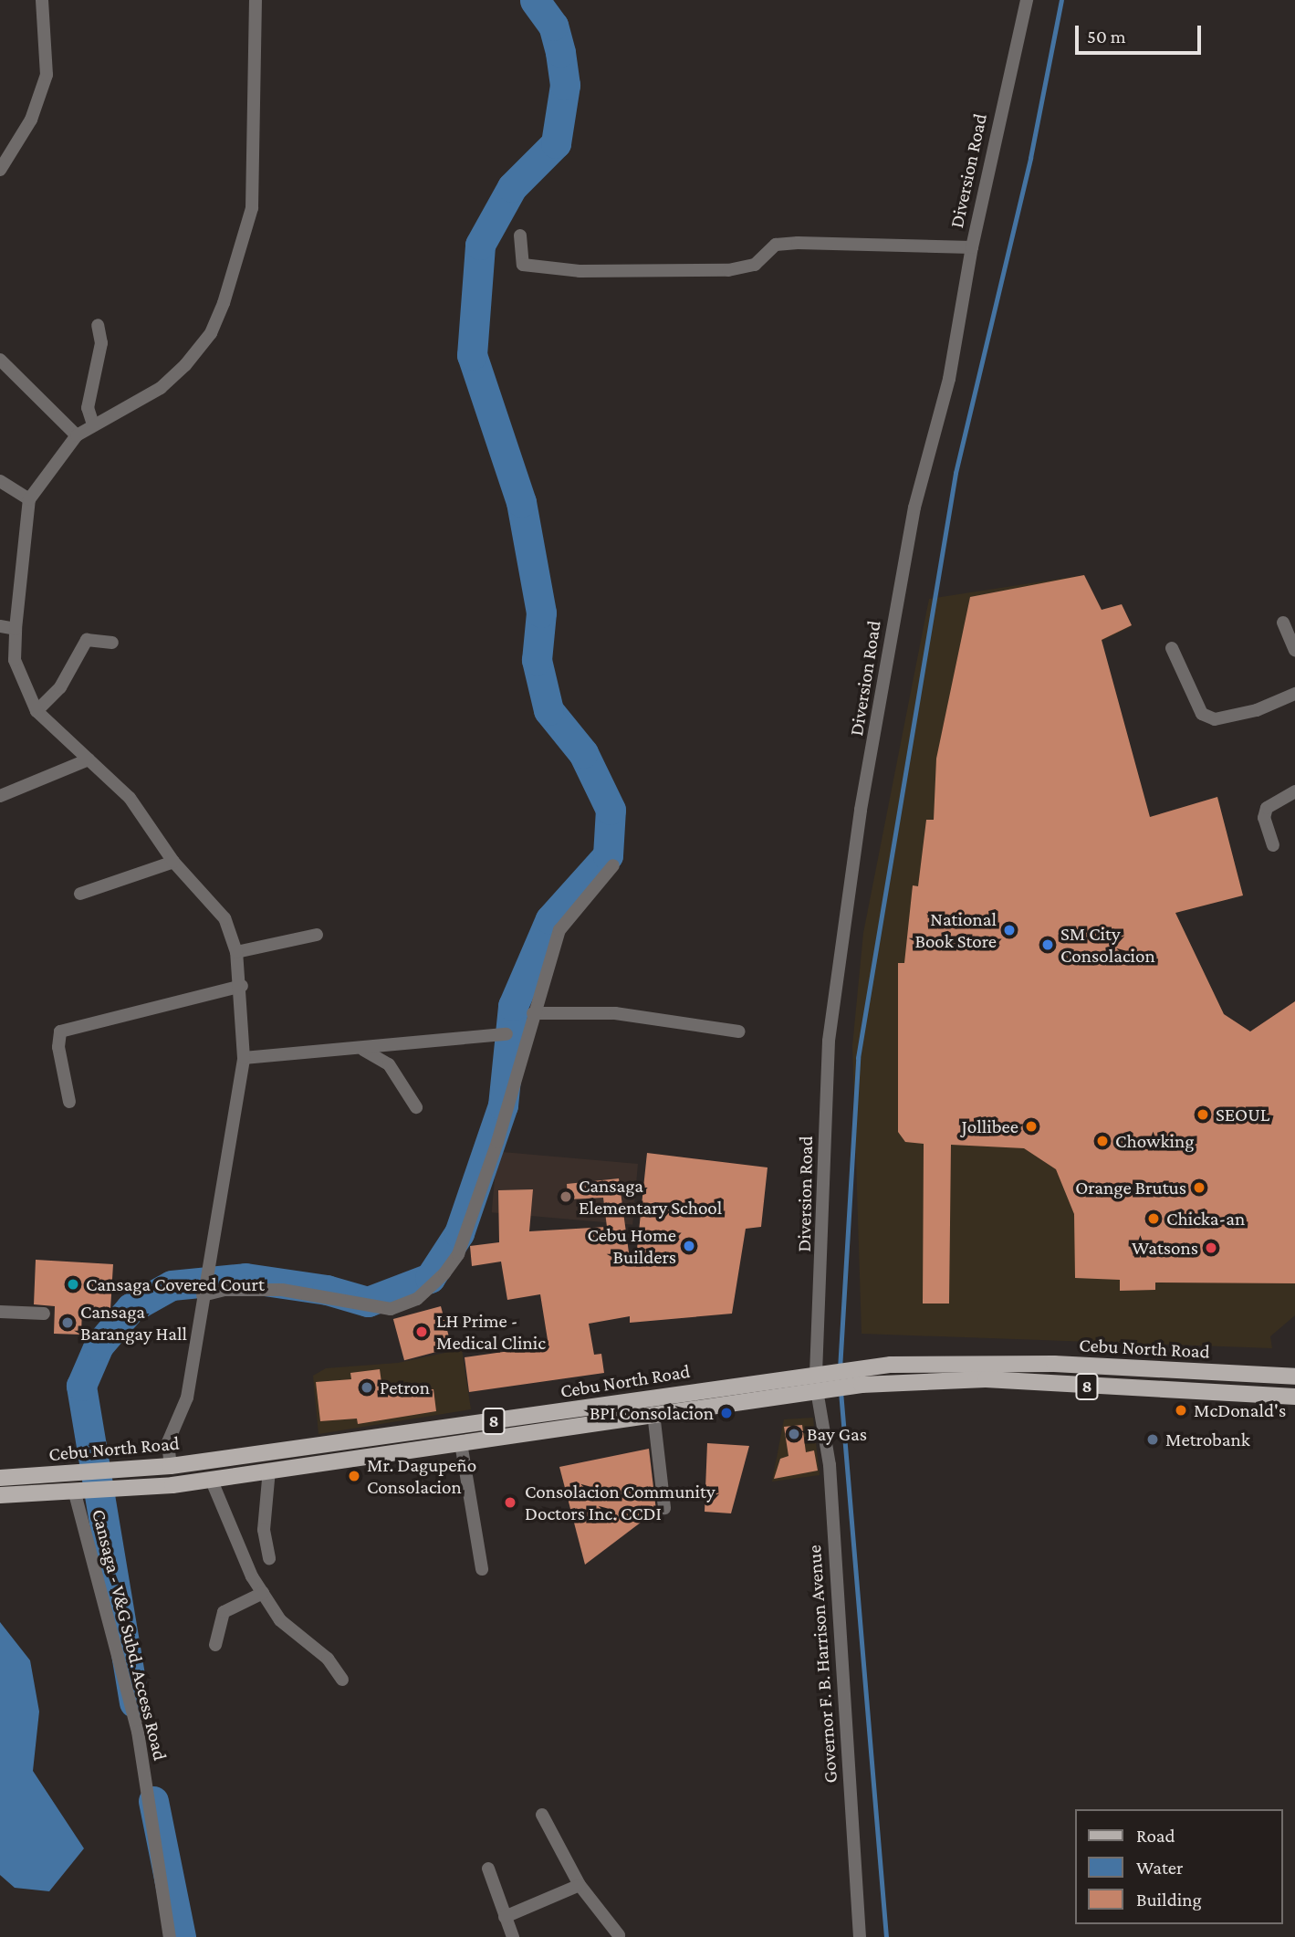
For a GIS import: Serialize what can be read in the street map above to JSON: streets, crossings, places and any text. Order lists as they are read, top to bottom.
{
  "streets": {
    "main road": ["Cebu North Road", "8"],
    "street": ["Diversion Road", "Cansaga - V&G Subd. Access Road", "Governor F. B. Harrison Avenue"]
  },
  "crossings": [
    ["Diversion Road", "Cebu North Road"],
    ["Diversion Road", "Governor F. B. Harrison Avenue"],
    ["Cebu North Road", "Cansaga - V&G Subd. Access Road"],
    ["Cebu North Road", "Governor F. B. Harrison Avenue"]
  ],
  "places": [
    "National Book Store",
    "SM City Consolacion",
    "SEOUL",
    "Jollibee",
    "Chowking",
    "Orange Brutus",
    "Cansaga Elementary School",
    "Chicka-an",
    "Cebu Home Builders",
    "Watsons",
    "Cansaga Covered Court",
    "Cansaga Barangay Hall",
    "LH Prime - Medical Clinic",
    "Petron",
    "McDonald's",
    "BPI Consolacion",
    "Bay Gas",
    "Metrobank",
    "Mr. Dagupeño Consolacion",
    "Consolacion Community Doctors Inc. CCDI"
  ],
  "legend": ["Road", "Water", "Building"],
  "scale_bar": "50 m"
}
